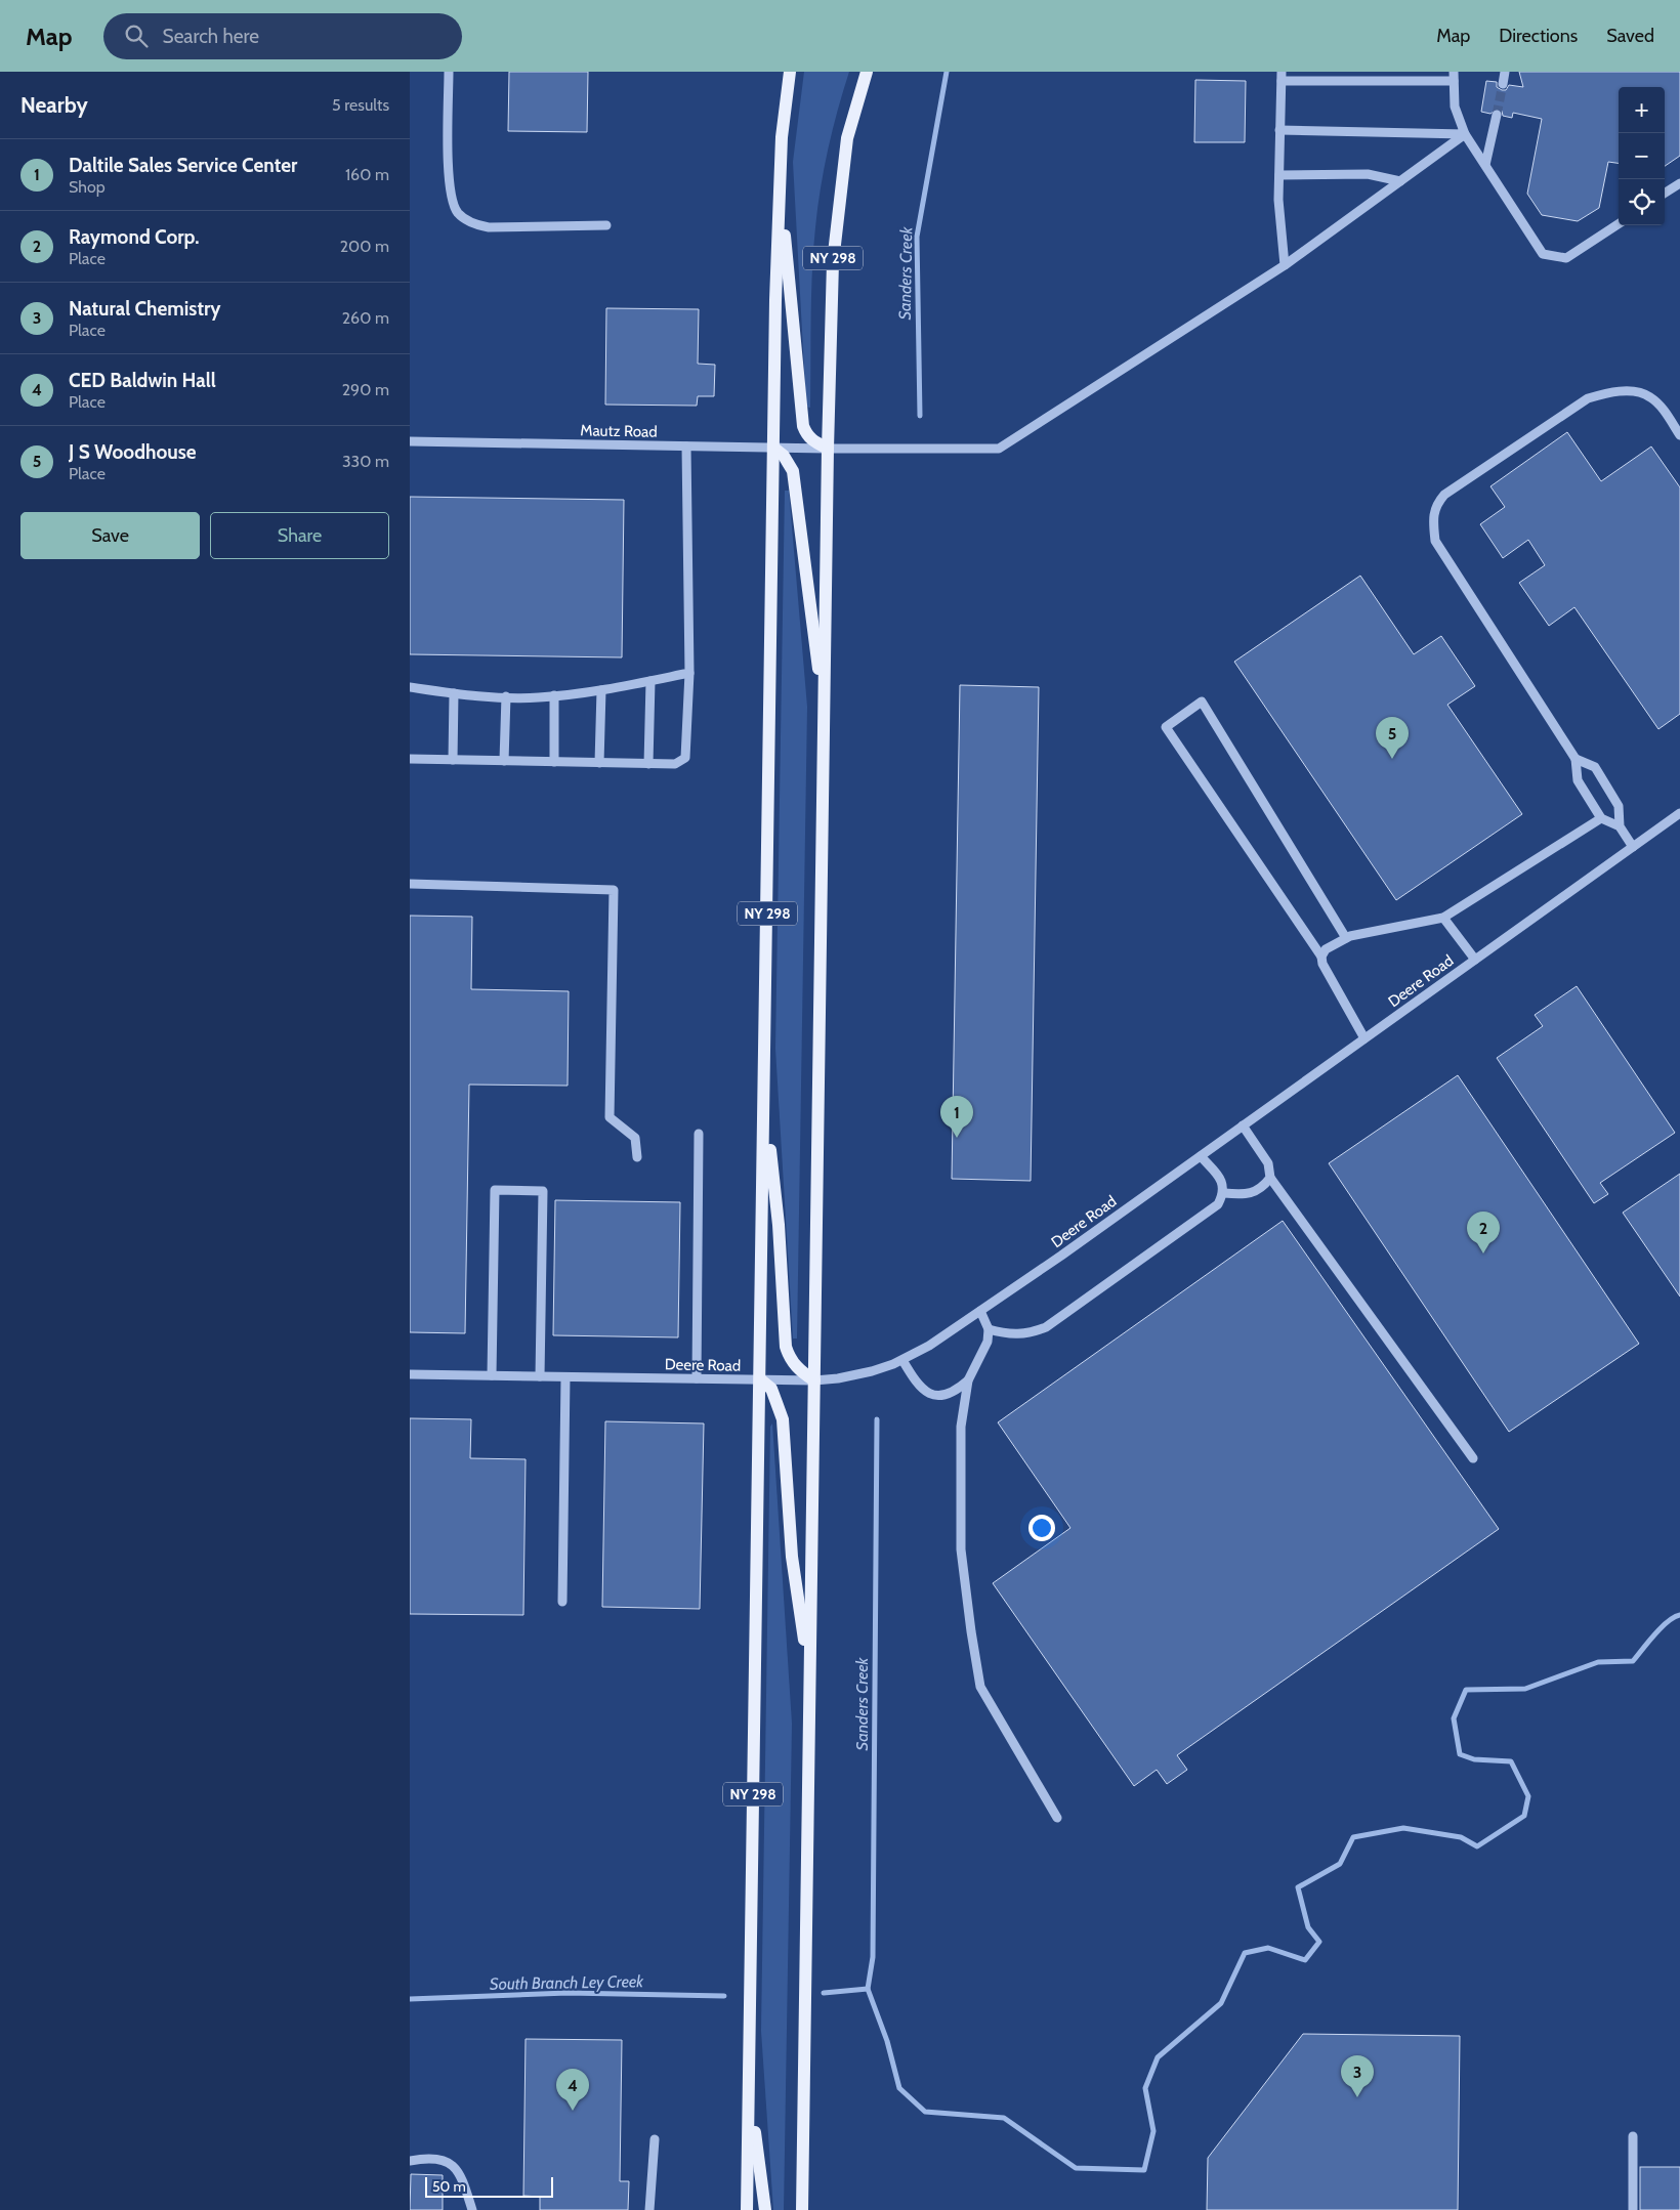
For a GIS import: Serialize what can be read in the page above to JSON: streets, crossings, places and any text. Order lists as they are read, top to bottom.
{
  "streets": {
    "main road": ["NY 298"],
    "street": ["Mautz Road", "Deere Road"]
  },
  "crossings": [
    ["NY 298", "Mautz Road"],
    ["NY 298", "Deere Road"]
  ],
  "water": ["Sanders Creek", "South Branch Ley Creek"],
  "scale_bar": "50 m",
  "page": {
    "header": "Map",
    "search": "Search here",
    "nav": ["Map", "Directions", "Saved"],
    "heading": ["Nearby", "5 results"],
    "map_buttons": ["+", "−"],
    "list": [
      {
        "mark": "1",
        "name": "Daltile Sales Service Center",
        "note": "Shop",
        "value": "160 m"
      },
      {
        "mark": "2",
        "name": "Raymond Corp.",
        "note": "Place",
        "value": "200 m"
      },
      {
        "mark": "3",
        "name": "Natural Chemistry",
        "note": "Place",
        "value": "260 m"
      },
      {
        "mark": "4",
        "name": "CED Baldwin Hall",
        "note": "Place",
        "value": "290 m"
      },
      {
        "mark": "5",
        "name": "J S Woodhouse",
        "note": "Place",
        "value": "330 m"
      }
    ],
    "buttons": ["Save", "Share"],
    "pins": [
      "5",
      "1",
      "2",
      "3",
      "4"
    ],
    "scale": "50 m"
  }
}
